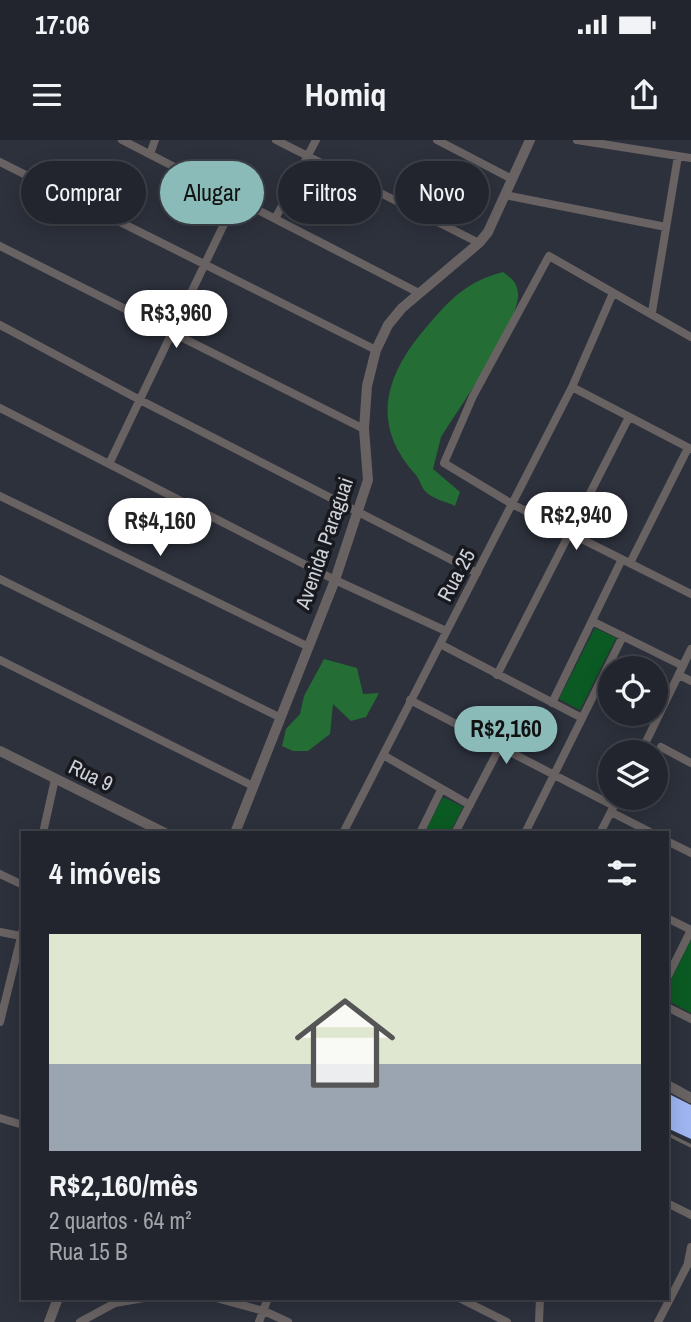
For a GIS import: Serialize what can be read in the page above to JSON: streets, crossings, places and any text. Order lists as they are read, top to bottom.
{
  "streets": {
    "street": ["Avenida Paraguai", "Rua 25", "Rua 9"]
  },
  "page": {
    "status": "17:06",
    "header": "Homiq",
    "chip": [
      "Comprar",
      "Alugar",
      "Filtros",
      "Novo"
    ],
    "price": [
      "R$3,960",
      "R$2,940",
      "R$4,160",
      "R$2,160"
    ],
    "heading": "4 imóveis",
    "list": [
      {
        "name": "R$2,160/mês",
        "note": "2 quartos · 64 m² · Rua 15 B"
      }
    ]
  }
}
